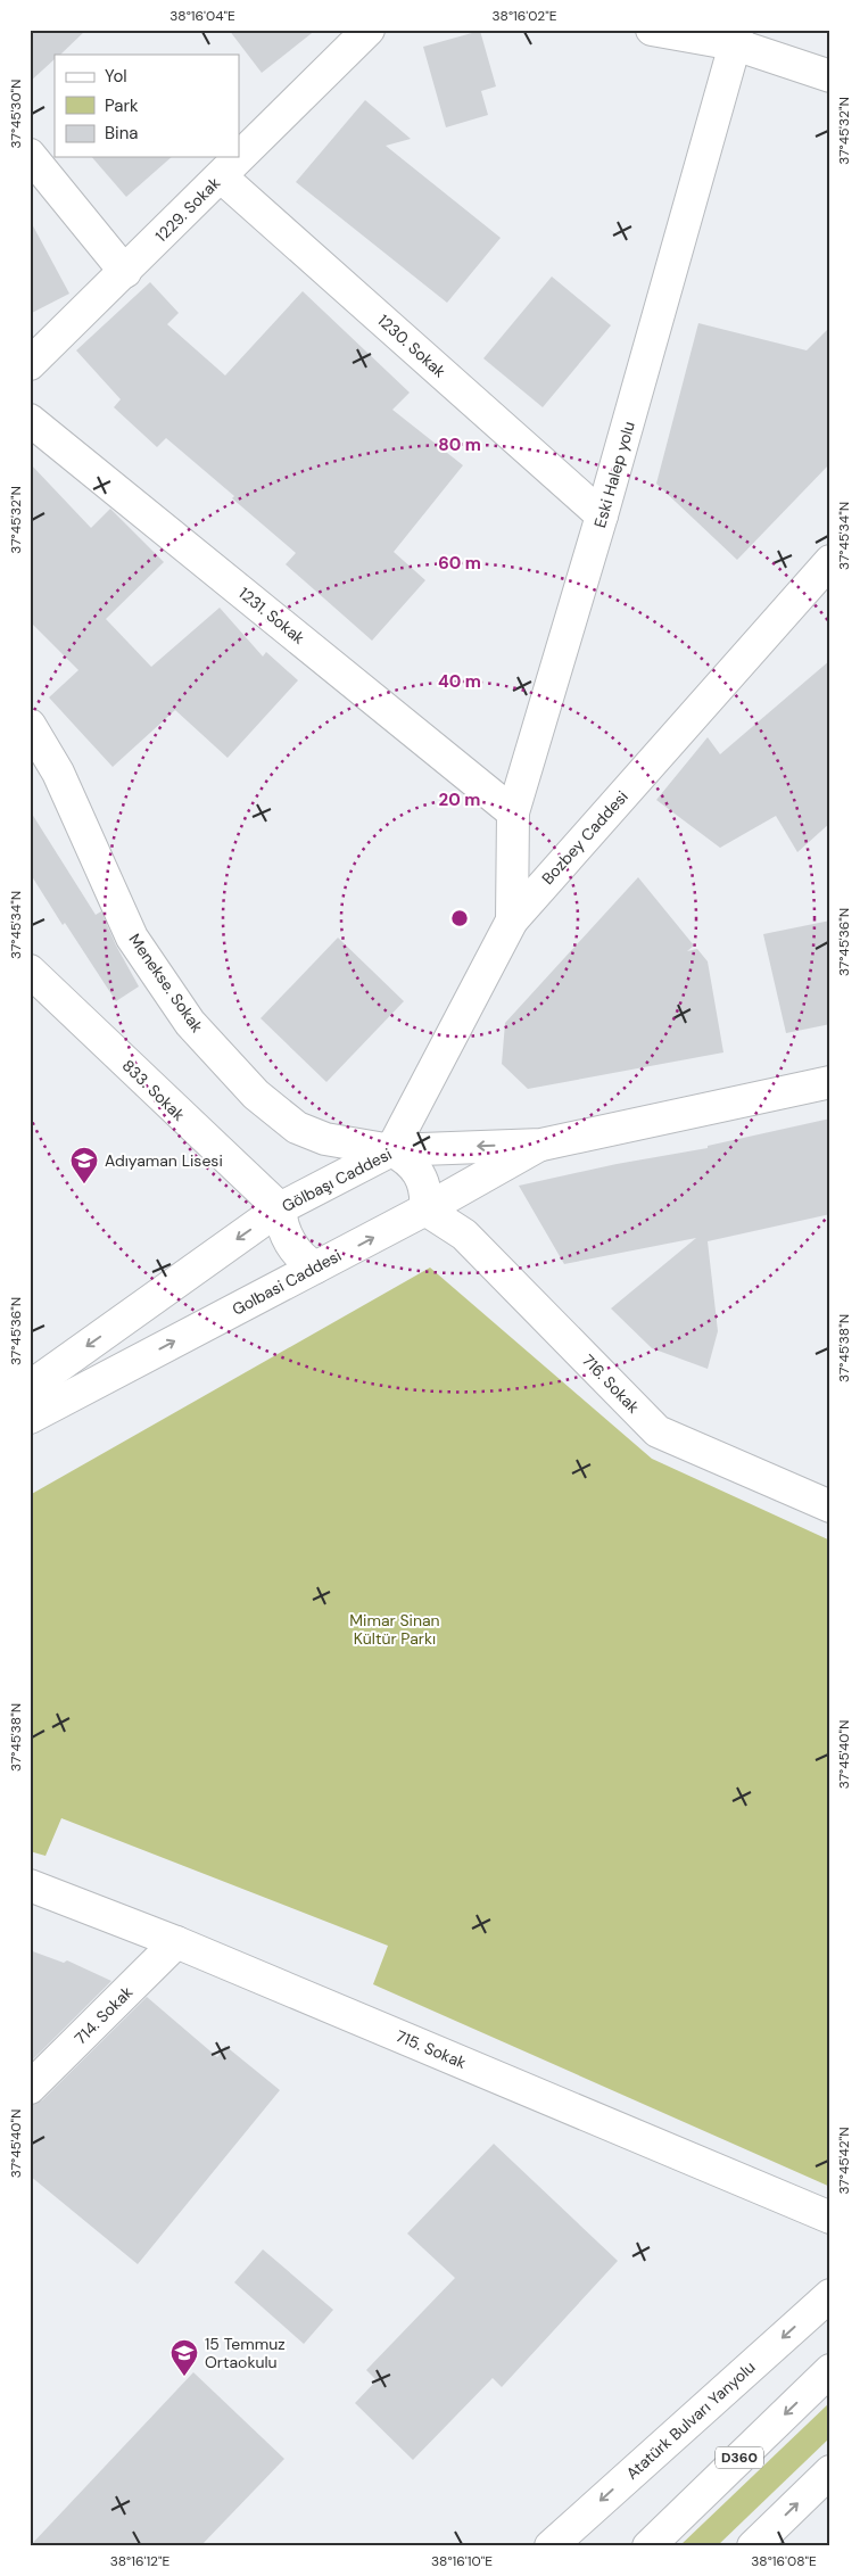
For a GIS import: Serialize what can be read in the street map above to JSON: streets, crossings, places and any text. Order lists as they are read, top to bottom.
{
  "streets": {
    "main road": [
      "1229. Sokak",
      "1230. Sokak",
      "Eski Halep yolu",
      "1231. Sokak",
      "Bozbey Caddesi",
      "Menekse. Sokak",
      "833. Sokak",
      "Gölbaşı Caddesi",
      "Golbasi Caddesi",
      "716. Sokak",
      "714. Sokak",
      "715. Sokak",
      "Atatürk Bulvarı Yanyolu",
      "D360"
    ]
  },
  "crossings": [
    ["1229. Sokak", "1230. Sokak"],
    ["1230. Sokak", "Eski Halep yolu"],
    ["Eski Halep yolu", "1231. Sokak"],
    ["Eski Halep yolu", "Bozbey Caddesi"],
    ["Bozbey Caddesi", "Menekse. Sokak"],
    ["Bozbey Caddesi", "Gölbaşı Caddesi"],
    ["Menekse. Sokak", "Gölbaşı Caddesi"],
    ["833. Sokak", "Gölbaşı Caddesi"],
    ["Gölbaşı Caddesi", "Golbasi Caddesi"],
    ["Golbasi Caddesi", "716. Sokak"],
    ["714. Sokak", "715. Sokak"]
  ],
  "one_way": ["Gölbaşı Caddesi", "Golbasi Caddesi"],
  "parks": ["Mimar Sinan Kültür Parkı"],
  "places": {
    "school or university": ["Adıyaman Lisesi", "15 Temmuz Ortaokulu"]
  },
  "legend": ["Yol", "Park", "Bina"],
  "coordinates": [
    "38°16'04\"E",
    "38°16'02\"E",
    "37°45'30\"N",
    "37°45'32\"N",
    "37°45'34\"N",
    "37°45'36\"N",
    "37°45'38\"N",
    "37°45'40\"N",
    "37°45'42\"N",
    "38°16'12\"E",
    "38°16'10\"E",
    "38°16'08\"E"
  ],
  "rings": [
    "80 m",
    "60 m",
    "40 m",
    "20 m"
  ]
}
